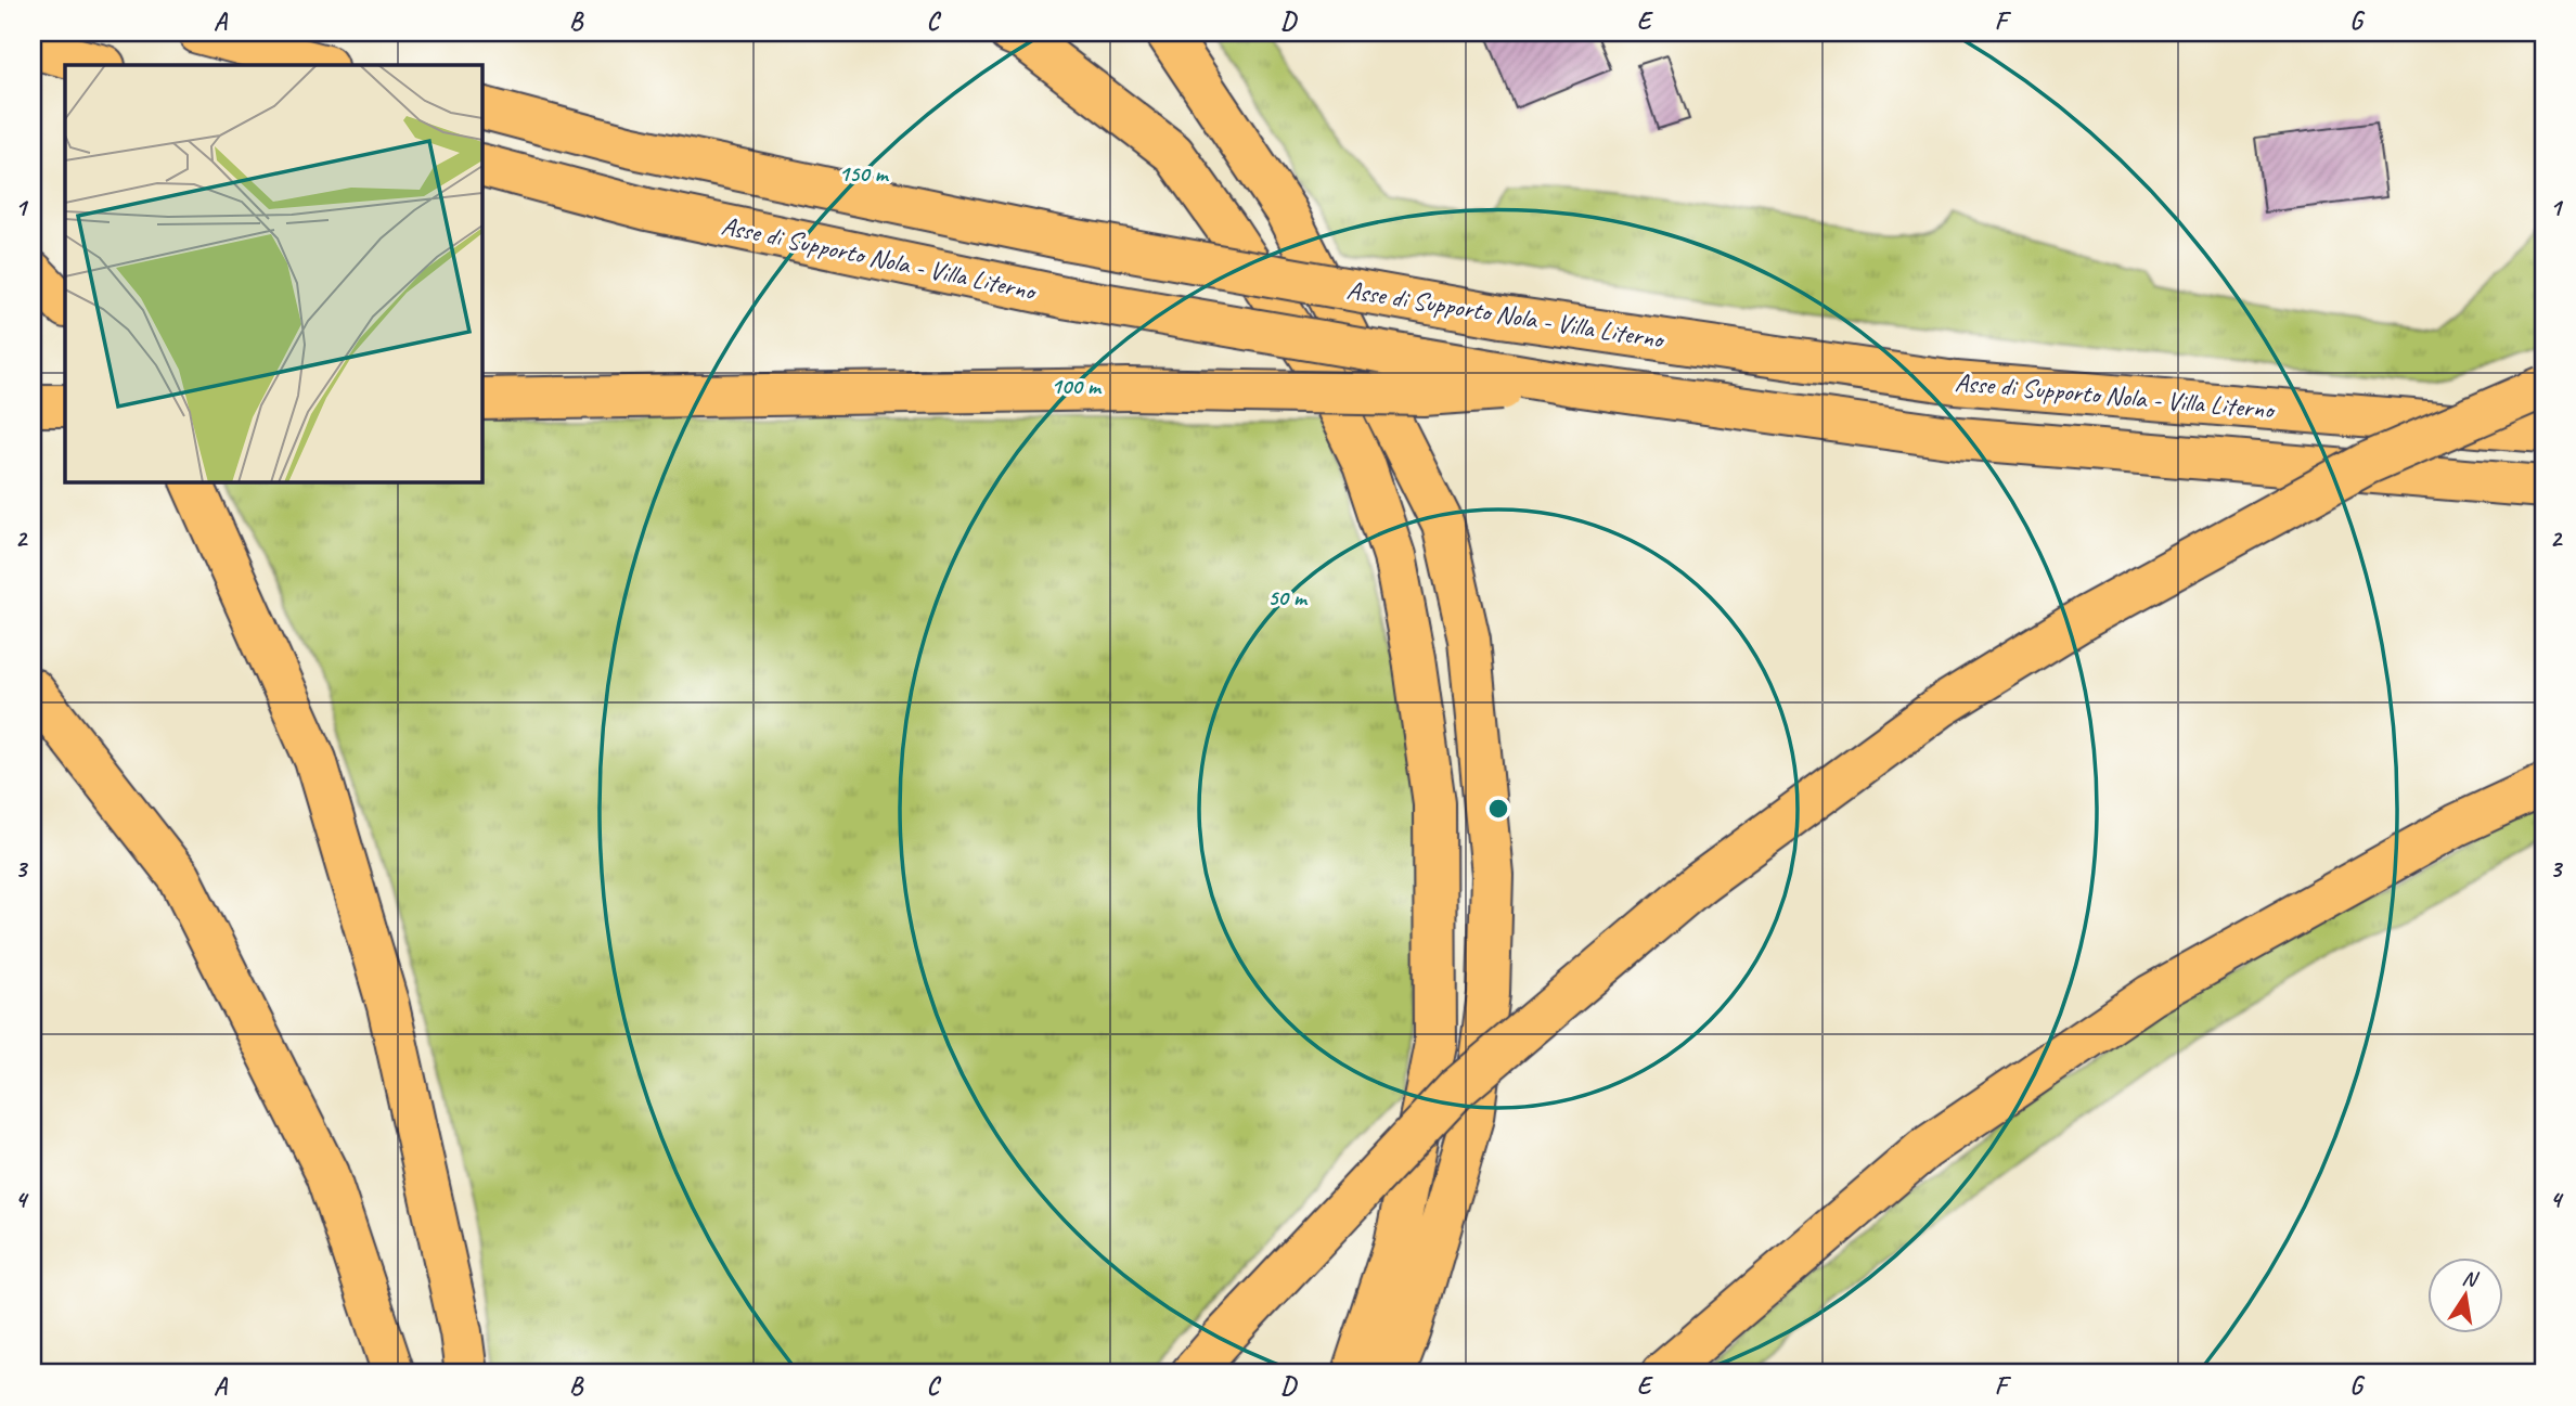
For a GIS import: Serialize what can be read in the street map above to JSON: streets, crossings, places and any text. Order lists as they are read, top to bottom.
{
  "streets": {
    "highway": ["Asse di Supporto Nola - Villa Literno"]
  },
  "north": "top",
  "grid": {
    "columns": [
      "A",
      "B",
      "C",
      "D",
      "E",
      "F",
      "G"
    ],
    "rows": [
      "1",
      "2",
      "3",
      "4"
    ]
  },
  "rings": ["150 m", "100 m", "50 m"]
}
